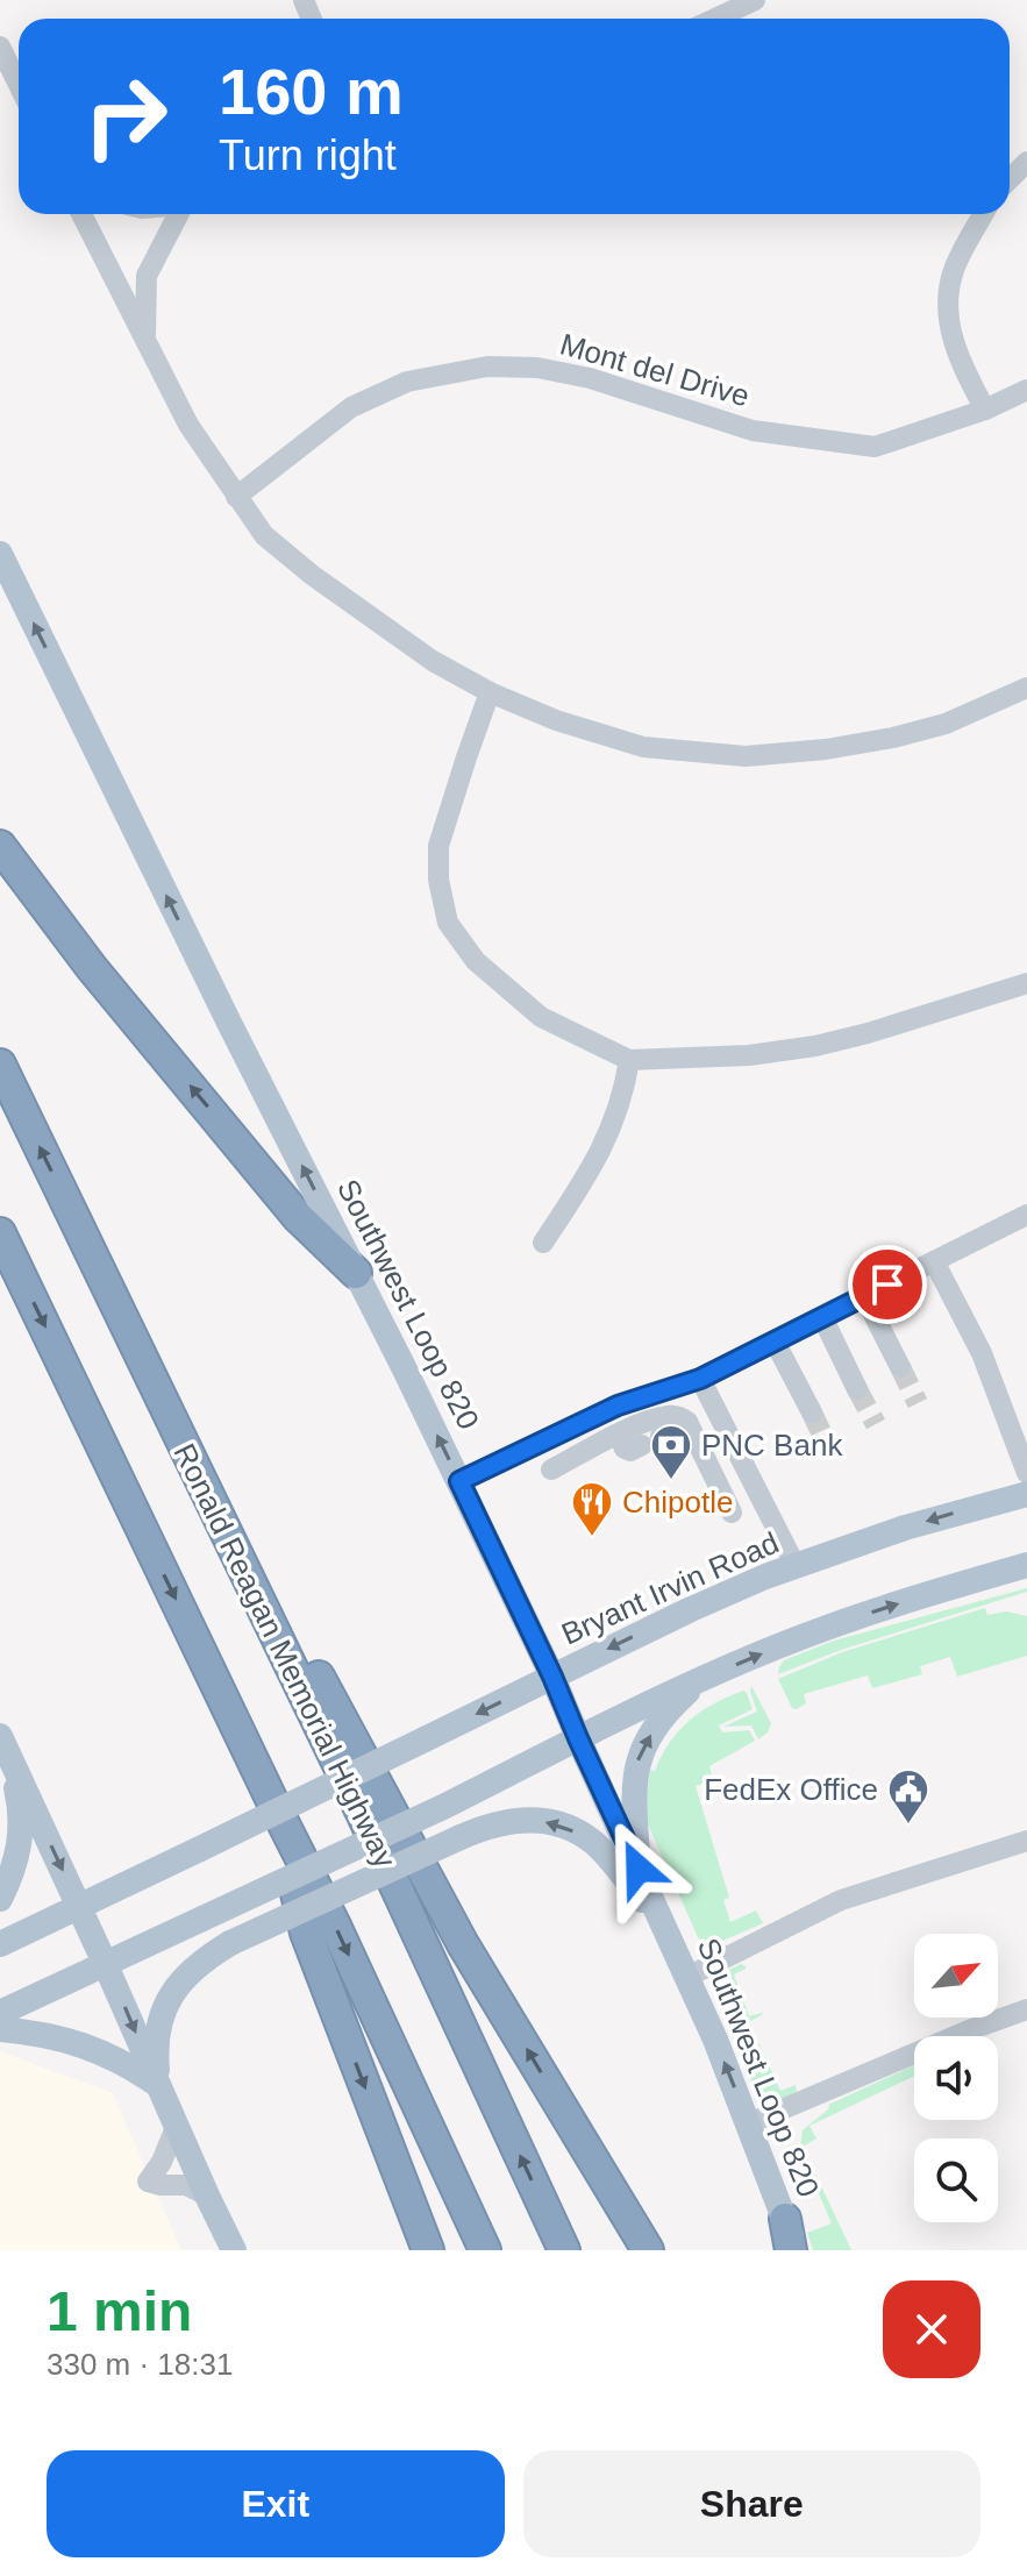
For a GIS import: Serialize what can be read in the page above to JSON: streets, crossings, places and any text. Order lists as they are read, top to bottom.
{
  "streets": {
    "highway": ["Ronald Reagan Memorial Highway"],
    "main road": ["Southwest Loop 820", "Bryant Irvin Road"],
    "street": ["Mont del Drive"]
  },
  "crossings": [
    ["Southwest Loop 820", "Bryant Irvin Road"]
  ],
  "one_way": ["Southwest Loop 820"],
  "places": {
    "bank": ["PNC Bank"],
    "restaurant": ["Chipotle"],
    "public building": ["FedEx Office"]
  },
  "north": "top right",
  "page": {
    "turn": ["160 m", "Turn right"],
    "heading": ["1 min", "330 m · 18:31"],
    "buttons": ["Exit", "Share"]
  }
}
